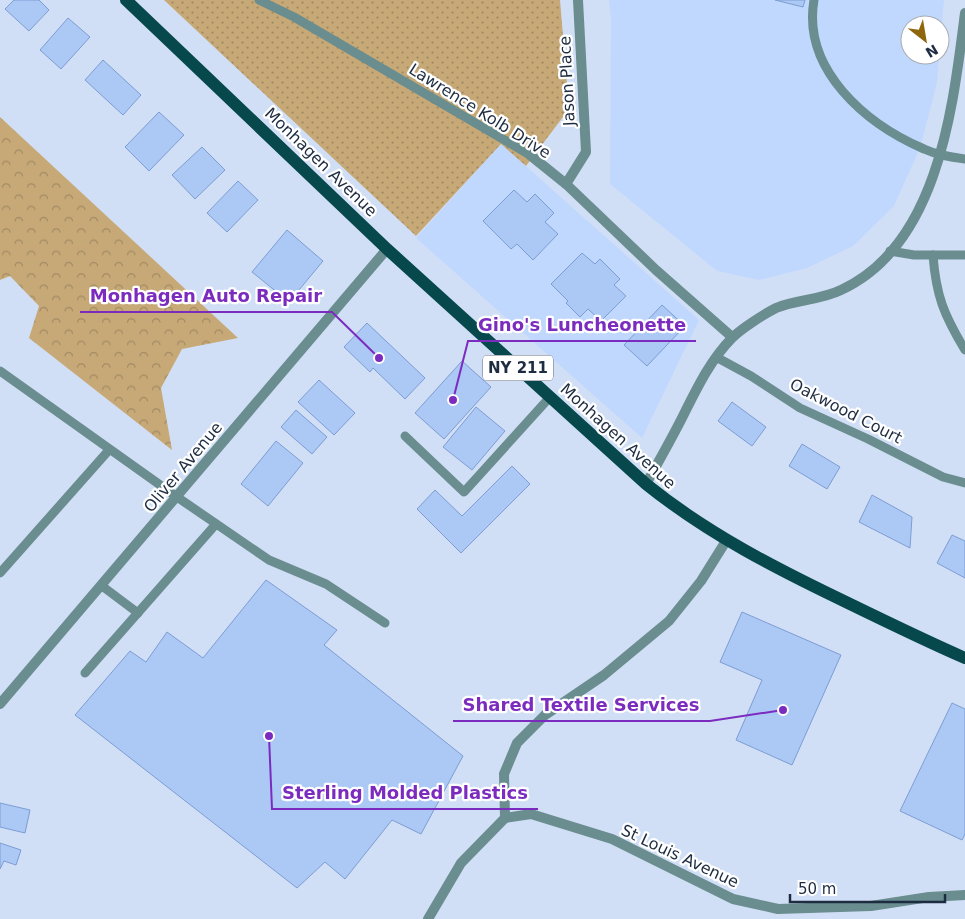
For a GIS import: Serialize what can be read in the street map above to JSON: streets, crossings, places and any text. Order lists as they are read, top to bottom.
{
  "streets": {
    "main road": ["Monhagen Avenue", "NY 211"],
    "street": [
      "Jason Place",
      "Lawrence Kolb Drive",
      "Oliver Avenue",
      "St Louis Avenue"
    ],
    "lane": ["Oakwood Court"]
  },
  "crossings": [
    ["Jason Place", "Lawrence Kolb Drive"],
    ["Monhagen Avenue", "Oliver Avenue"]
  ],
  "places": [
    "Monhagen Auto Repair",
    "Gino's Luncheonette",
    "Shared Textile Services",
    "Sterling Molded Plastics"
  ],
  "scale_bar": "50 m",
  "north": "bottom right"
}
